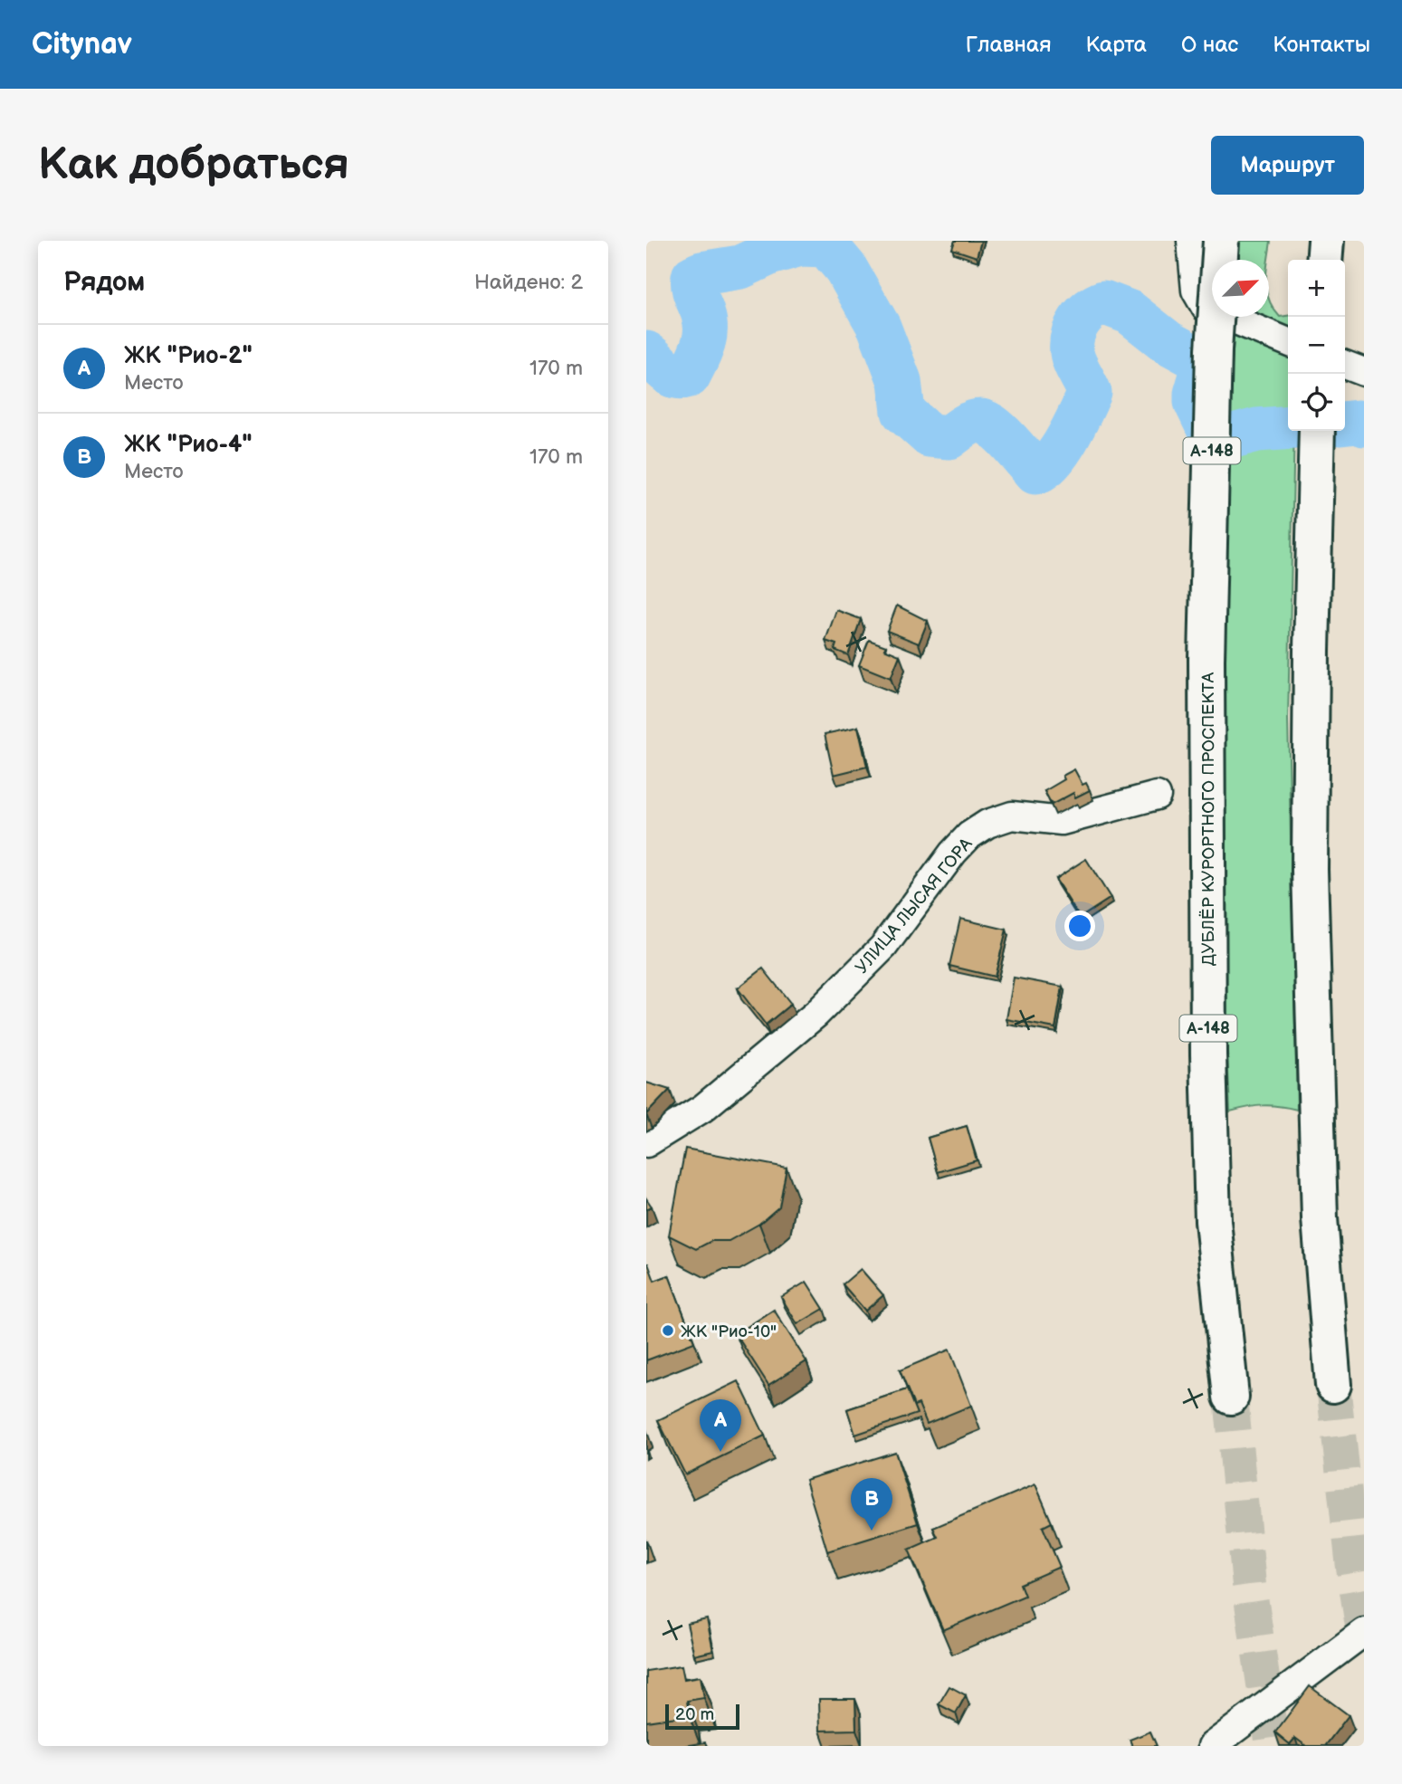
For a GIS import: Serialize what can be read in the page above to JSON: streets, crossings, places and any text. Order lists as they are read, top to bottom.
{
  "streets": {
    "main road": ["А-148", "ДУБЛЁР КУРОРТНОГО ПРОСПЕКТА"],
    "street": ["УЛИЦА ЛЫСАЯ ГОРА"]
  },
  "places": ["ЖК \"Рио-10\""],
  "scale_bar": "20 m",
  "north": "top right",
  "page": {
    "header": "Citynav",
    "nav": [
      "Главная",
      "Карта",
      "О нас",
      "Контакты"
    ],
    "buttons": "Маршрут",
    "title": "Как добраться",
    "heading": ["Рядом", "Найдено: 2"],
    "map_buttons": ["+", "−"],
    "list": [
      {
        "mark": "A",
        "name": "ЖК \"Рио-2\"",
        "note": "Место",
        "value": "170 m"
      },
      {
        "mark": "B",
        "name": "ЖК \"Рио-4\"",
        "note": "Место",
        "value": "170 m"
      }
    ],
    "pins": ["A", "B"],
    "scale": "20 m"
  }
}
